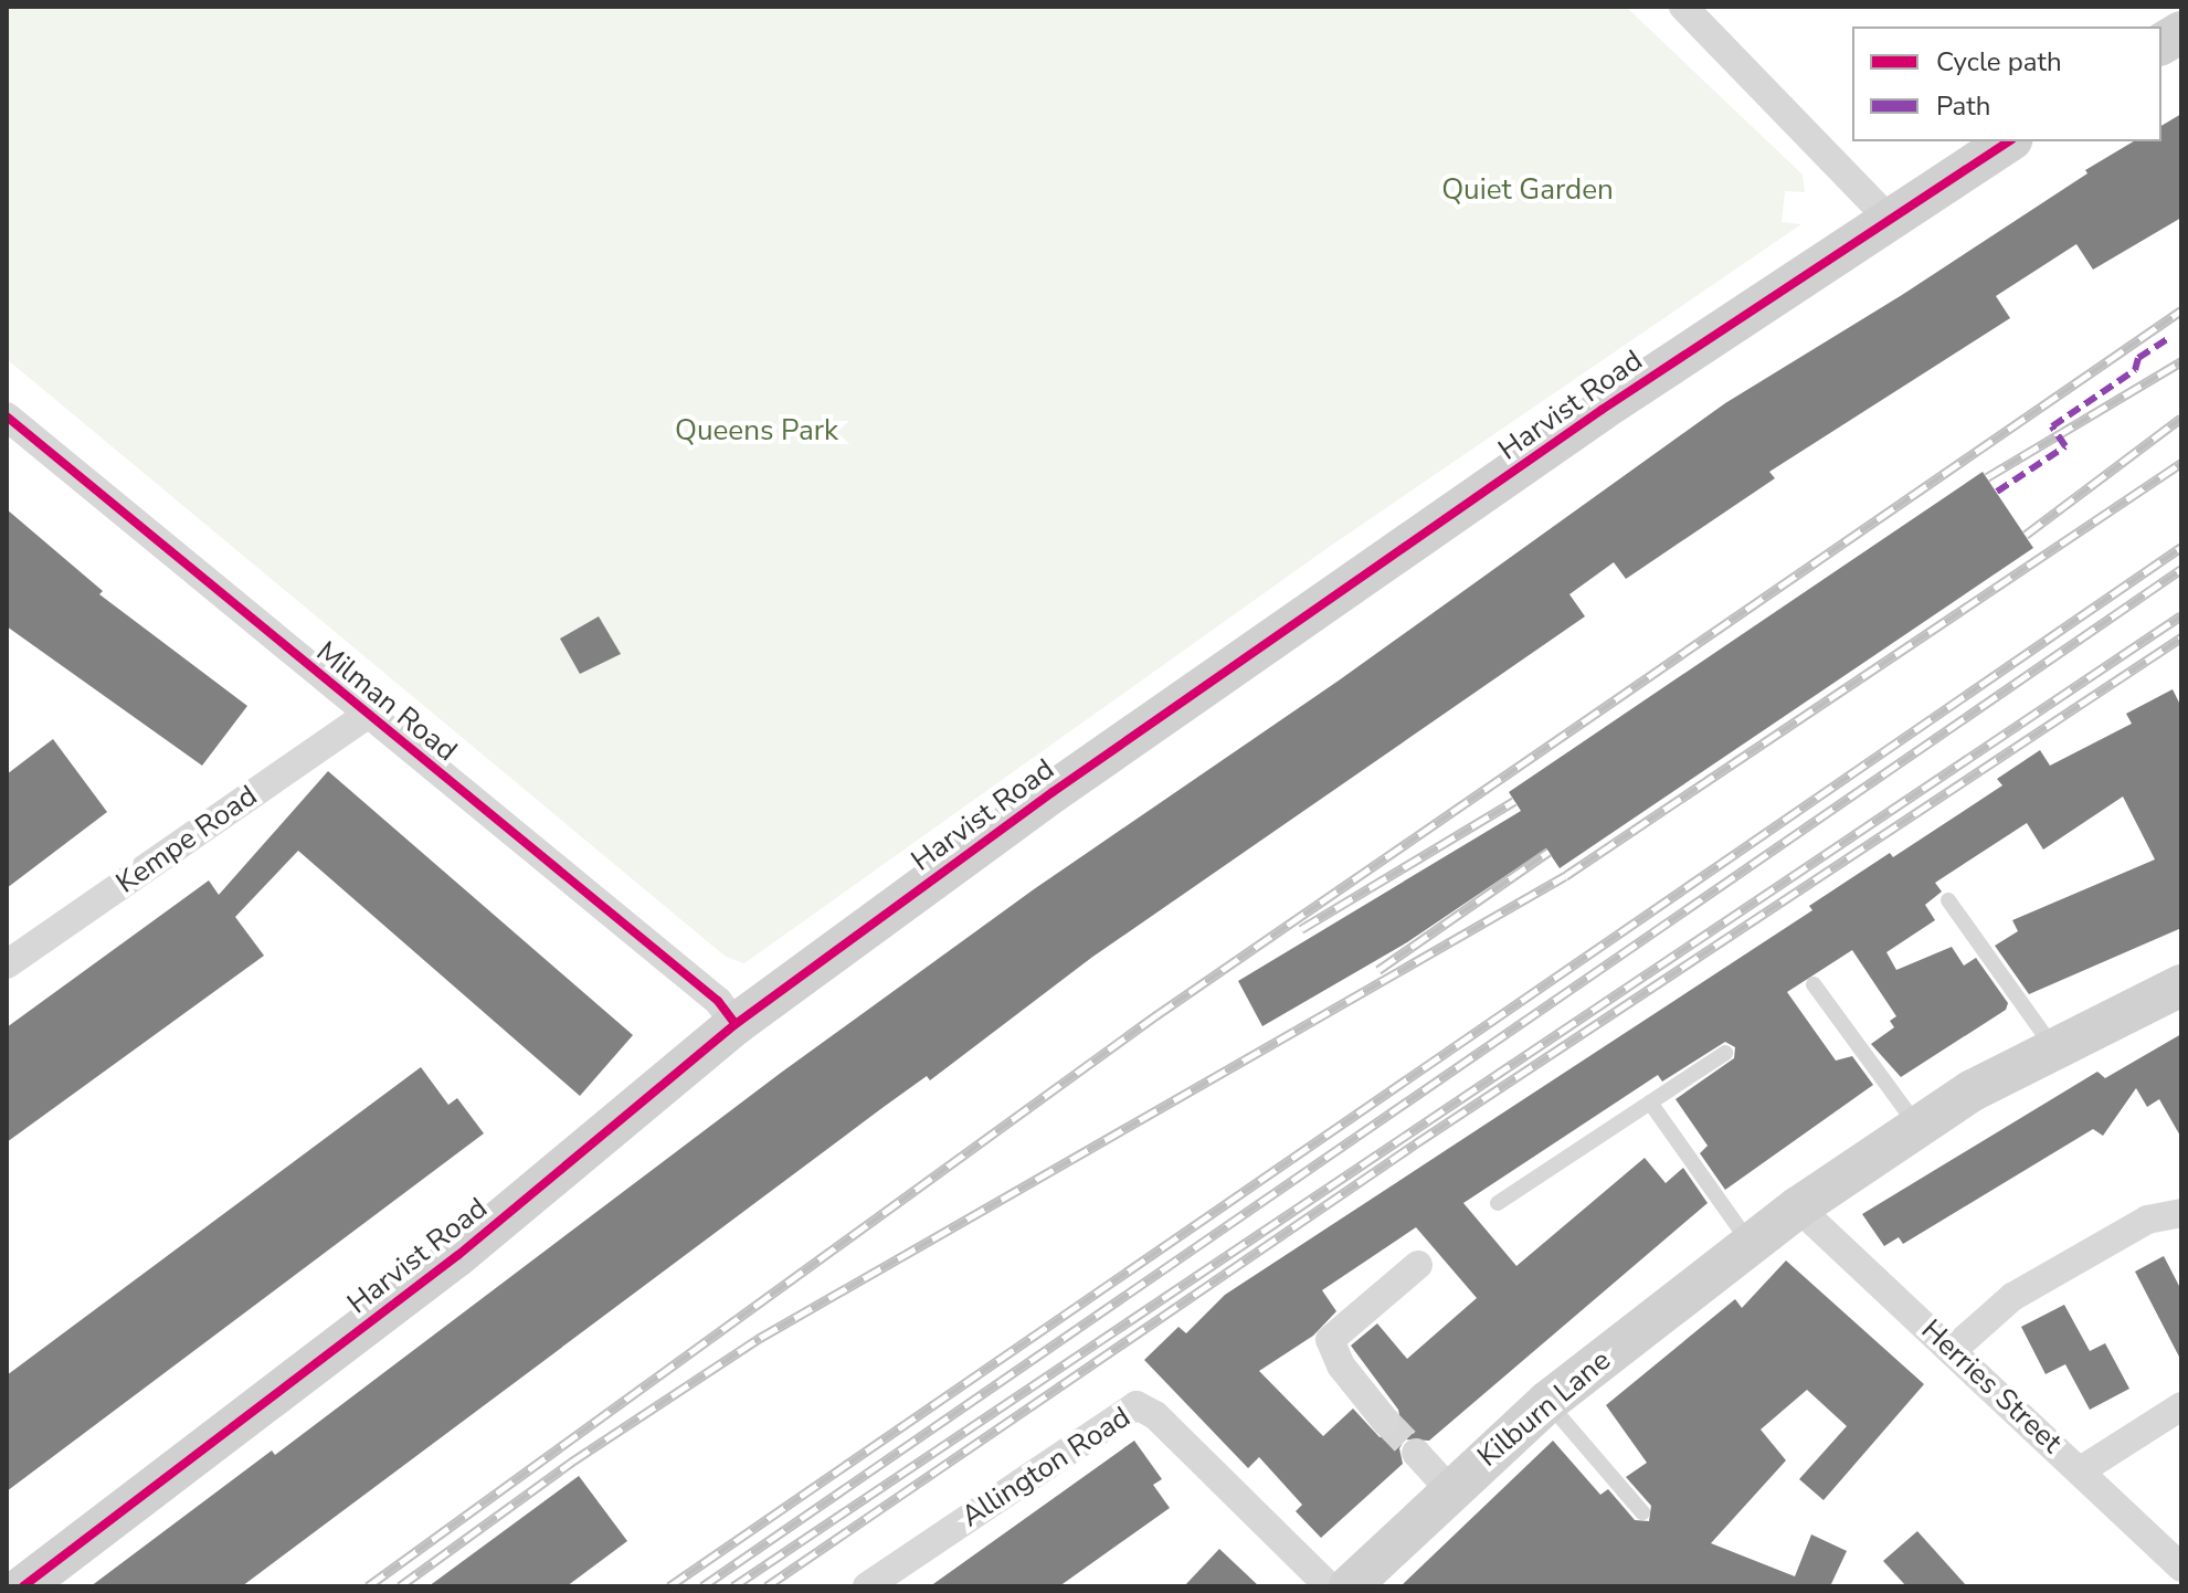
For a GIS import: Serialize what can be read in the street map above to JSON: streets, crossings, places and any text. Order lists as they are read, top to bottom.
{
  "streets": {
    "main road": ["Harvist Road", "Kilburn Lane"],
    "street": [
      "Milman Road",
      "Kempe Road",
      "Herries Street",
      "Allington Road"
    ]
  },
  "crossings": [
    ["Harvist Road", "Milman Road"],
    ["Milman Road", "Kempe Road"],
    ["Herries Street", "Kilburn Lane"]
  ],
  "parks": ["Quiet Garden", "Queens Park"],
  "legend": ["Cycle path", "Path"]
}
